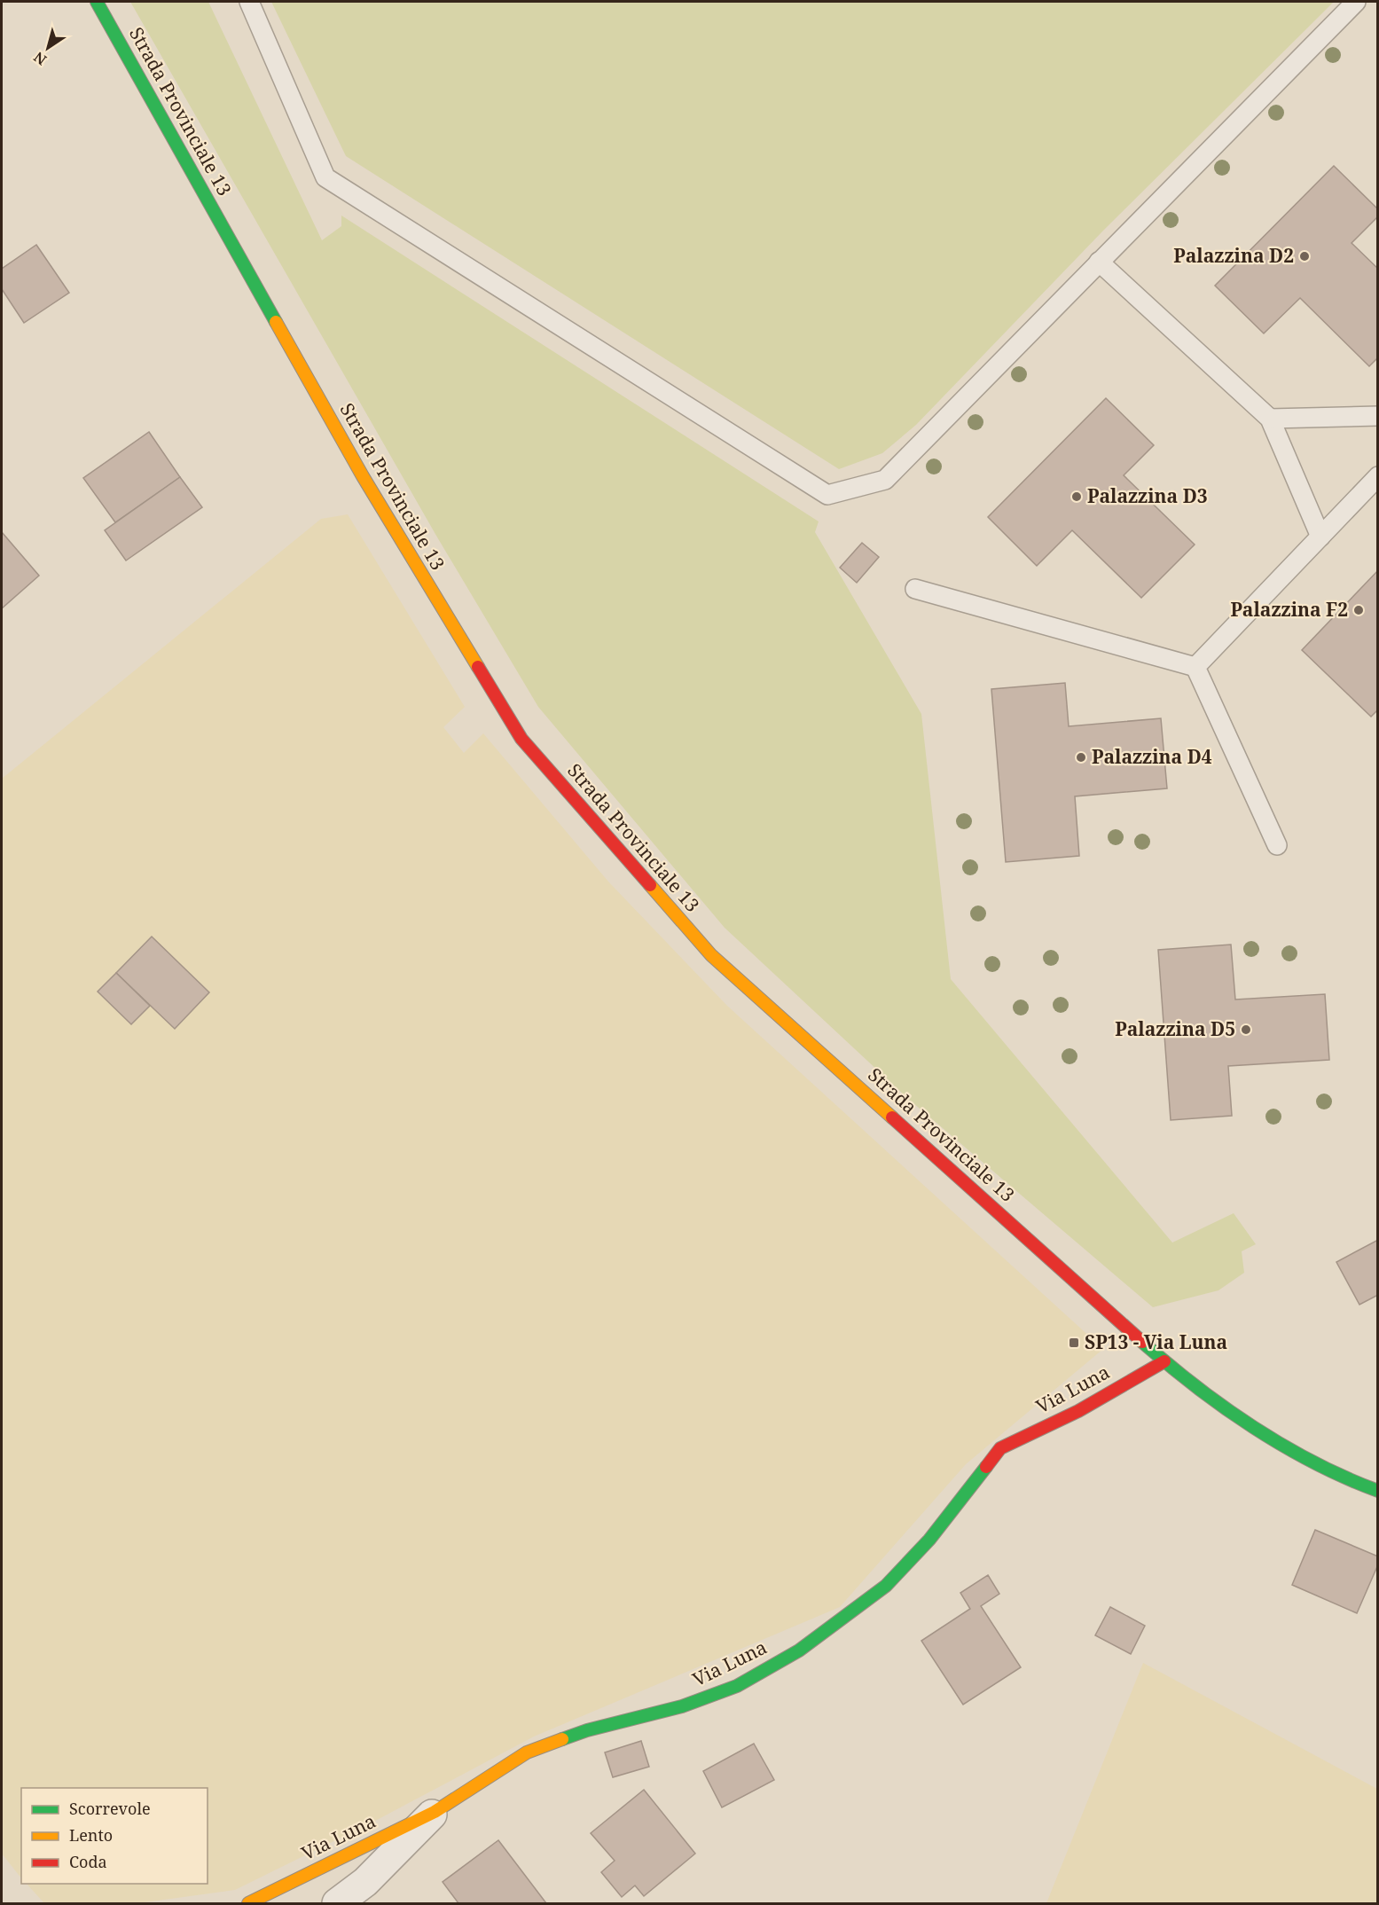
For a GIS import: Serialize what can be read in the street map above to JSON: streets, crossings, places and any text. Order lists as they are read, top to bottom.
{
  "streets": {
    "main road": ["Strada Provinciale 13", "Via Luna"]
  },
  "crossings": [
    ["Strada Provinciale 13", "Via Luna"]
  ],
  "places": {
    "other": [
      "Palazzina D2",
      "Palazzina D3",
      "Palazzina F2",
      "Palazzina D4",
      "Palazzina D5"
    ],
    "transit": ["SP13 - Via Luna"]
  },
  "legend": ["Scorrevole", "Lento", "Coda"],
  "north": "bottom left"
}
